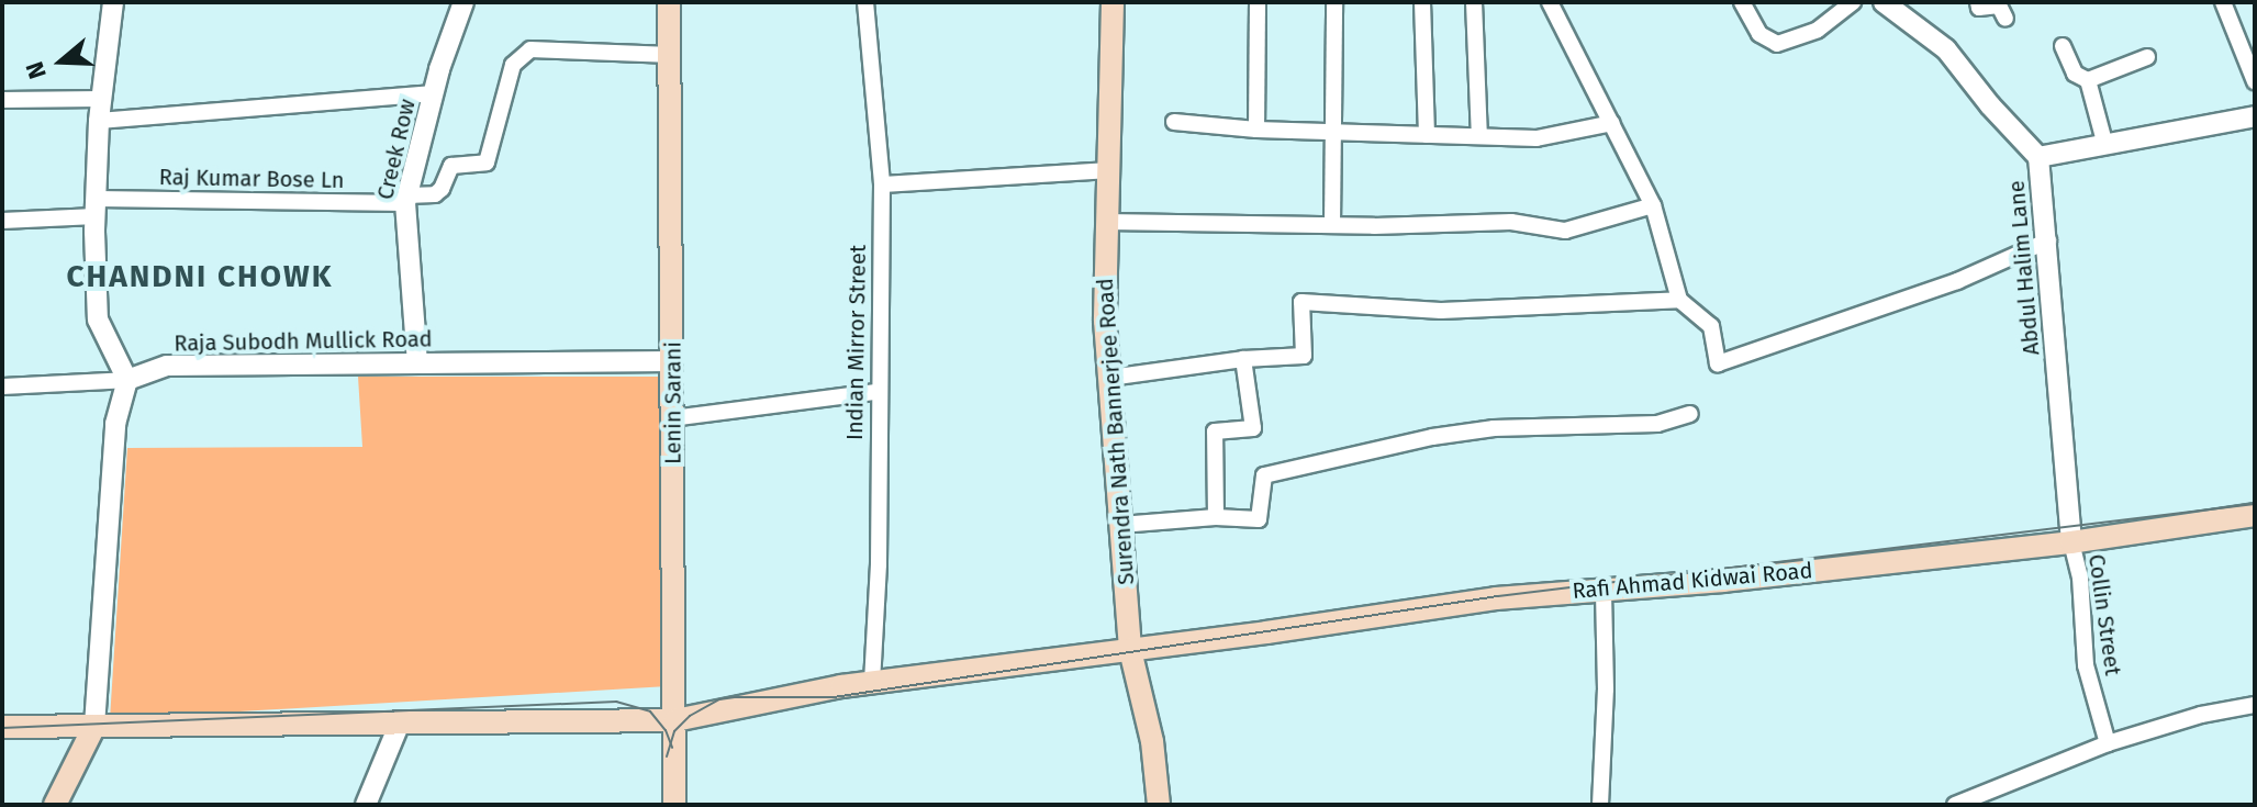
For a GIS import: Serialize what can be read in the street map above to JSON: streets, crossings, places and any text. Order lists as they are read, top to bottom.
{
  "streets": {
    "main road": ["Lenin Sarani", "Surendra Nath Bannerjee Road", "Rafi Ahmad Kidwai Road"],
    "street": [
      "Creek Row",
      "Raj Kumar Bose Ln",
      "Abdul Halim Lane",
      "Raja Subodh Mullick Road",
      "Indian Mirror Street",
      "Collin Street"
    ]
  },
  "crossings": [
    ["Creek Row", "Raj Kumar Bose Ln"],
    ["Creek Row", "Raja Subodh Mullick Road"],
    ["Abdul Halim Lane", "Rafi Ahmad Kidwai Road"],
    ["Abdul Halim Lane", "Collin Street"],
    ["Raja Subodh Mullick Road", "Lenin Sarani"],
    ["Indian Mirror Street", "Rafi Ahmad Kidwai Road"],
    ["Lenin Sarani", "Rafi Ahmad Kidwai Road"],
    ["Surendra Nath Bannerjee Road", "Rafi Ahmad Kidwai Road"],
    ["Rafi Ahmad Kidwai Road", "Collin Street"]
  ],
  "districts": ["CHANDNI CHOWK"],
  "north": "left"
}
